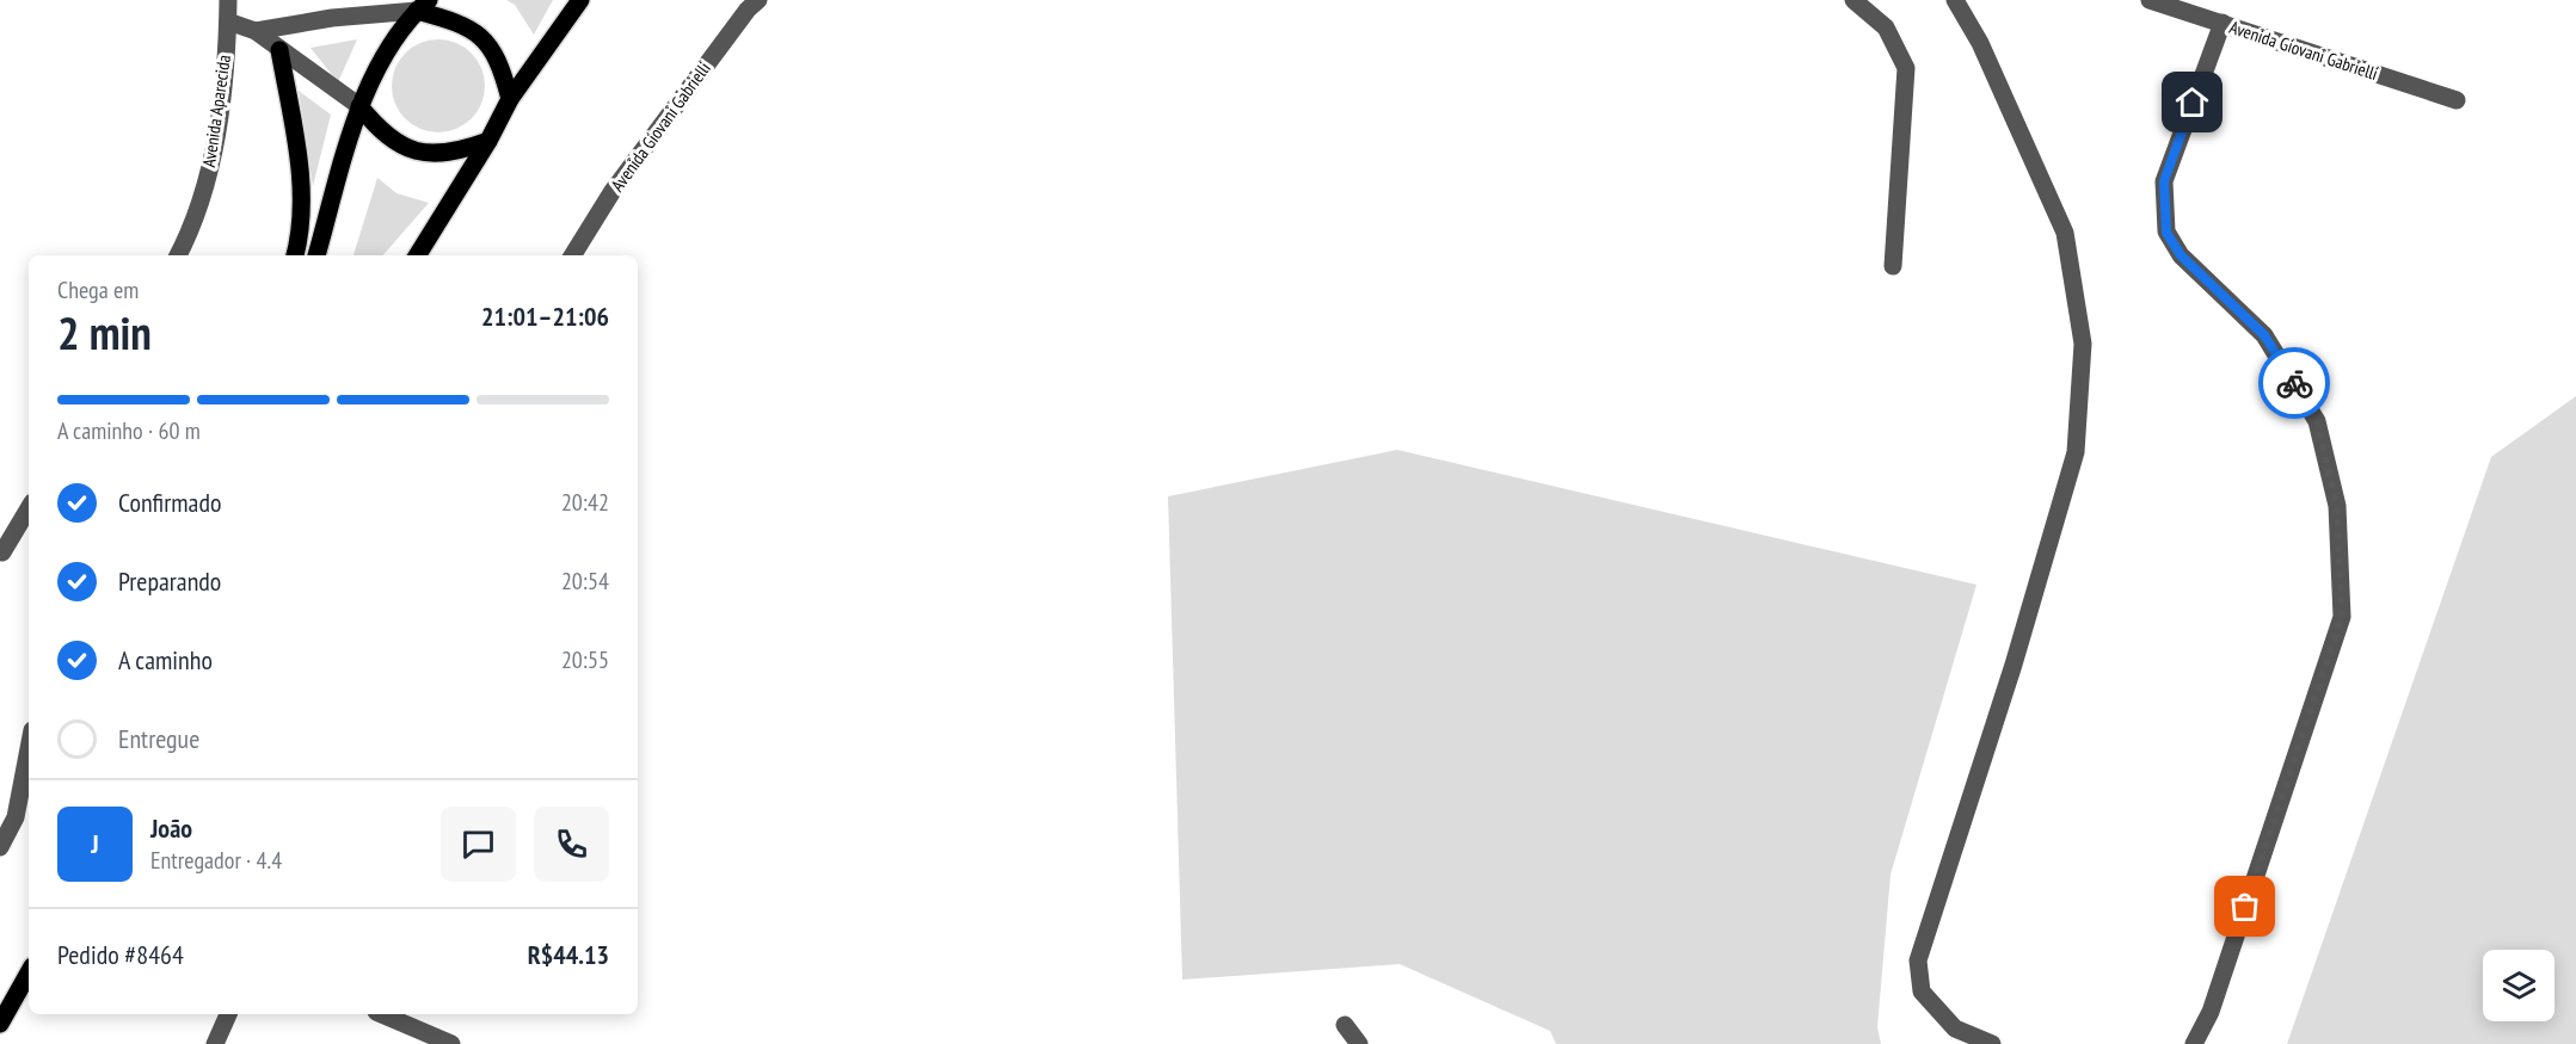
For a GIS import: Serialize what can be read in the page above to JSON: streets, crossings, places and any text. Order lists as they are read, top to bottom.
{
  "streets": {
    "street": ["Avenida Giovani Gabrielli", "Avenida Aparecida"]
  },
  "page": {
    "heading": ["2 min", "Chega em", "21:01–21:06"],
    "panel": [
      "João",
      "Entregador · 4.4",
      "Pedido #8464",
      "R$44.13"
    ],
    "bar": "A caminho · 60 m",
    "list": [
      ["Confirmado", "20:42"],
      ["Preparando", "20:54"],
      ["A caminho", "20:55"],
      "Entregue"
    ],
    "round": "J"
  }
}
